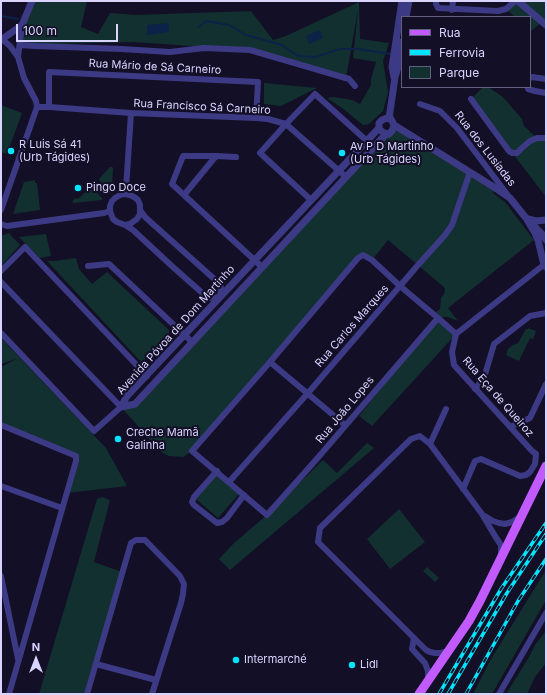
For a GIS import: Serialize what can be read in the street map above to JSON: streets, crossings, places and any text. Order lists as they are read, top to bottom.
{
  "streets": {
    "street": [
      "Rua Mário de Sá Carneiro",
      "Rua Francisco Sá Carneiro",
      "Rua dos Lusíadas",
      "Rua Carlos Marques",
      "Avenida Póvoa de Dom Martinho",
      "Rua Eça de Queiroz",
      "Rua João Lopes"
    ]
  },
  "crossings": [
    ["Rua Mário de Sá Carneiro", "Rua Francisco Sá Carneiro"],
    ["Rua Francisco Sá Carneiro", "Avenida Póvoa de Dom Martinho"]
  ],
  "places": [
    "R Luis Sá 41 (Urb Tágides)",
    "Av P D Martinho (Urb Tágides)",
    "Pingo Doce",
    "Creche Mamã Galinha",
    "Intermarché",
    "Lidl"
  ],
  "legend": ["Rua", "Ferrovia", "Parque"],
  "scale_bar": "100 m",
  "north": "top"
}
